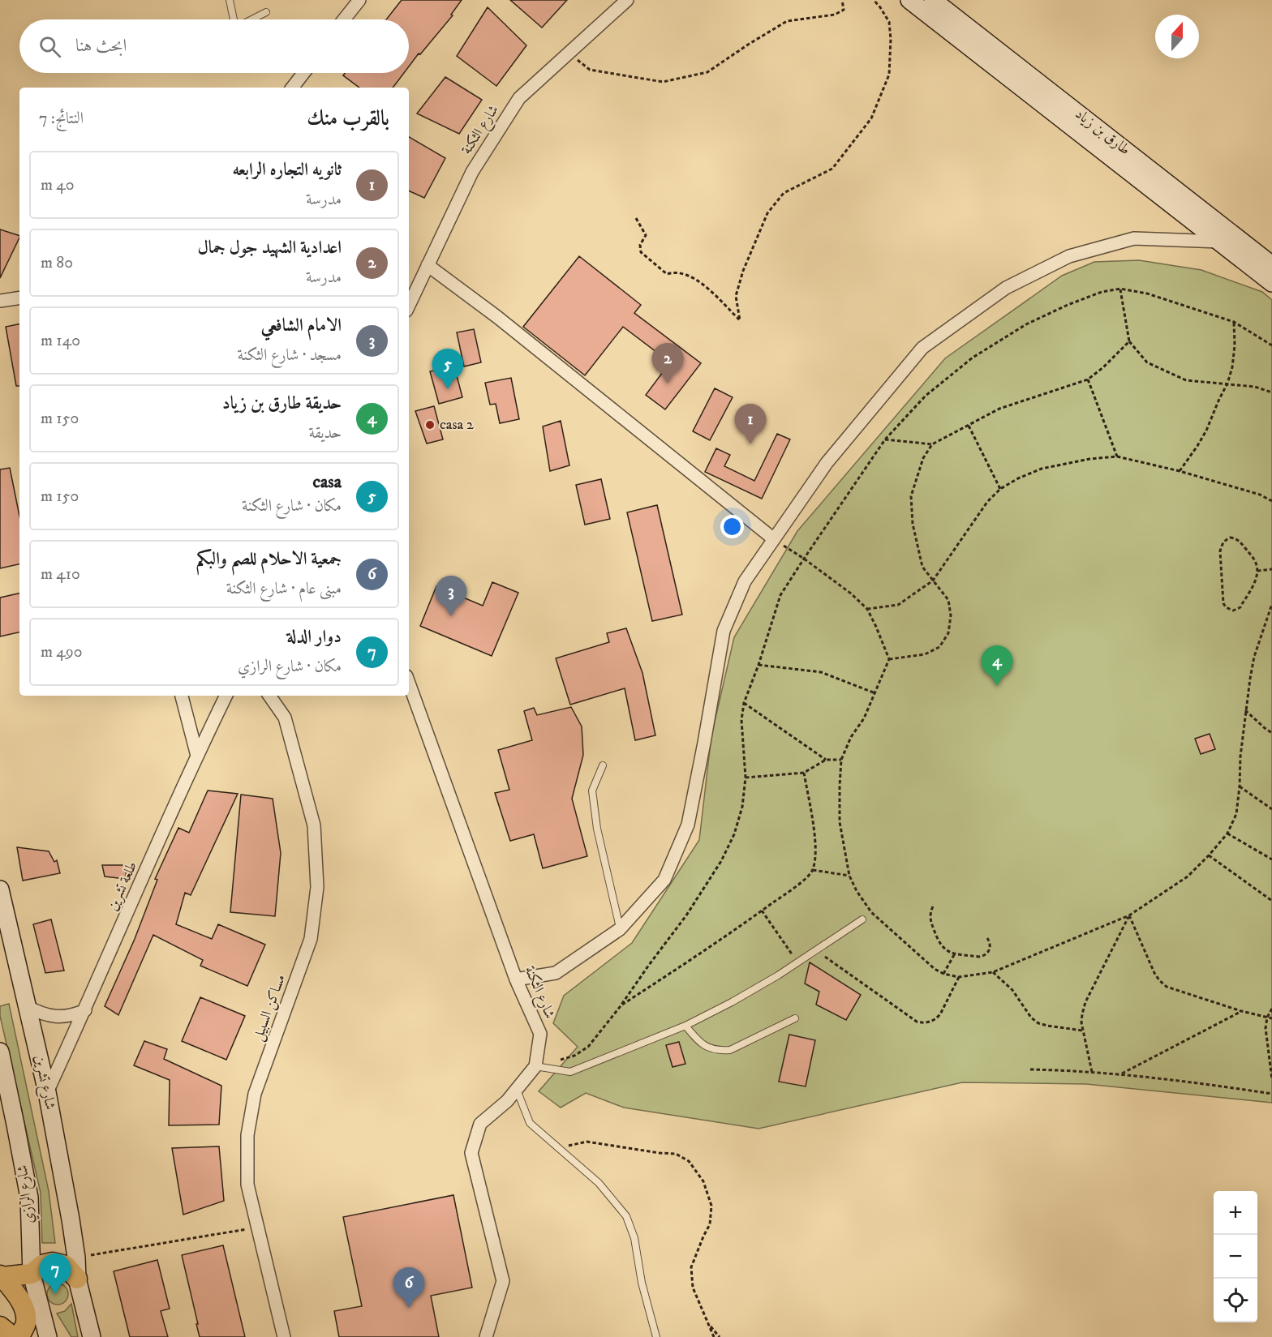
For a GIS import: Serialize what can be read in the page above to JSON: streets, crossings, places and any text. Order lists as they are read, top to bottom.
{
  "streets": {
    "main road": ["طارق بن زياد", "شارع تشرين", "شارع الرازي"],
    "street": ["شارع الثكنة", "طلعة تشرين", "مساكن السبيل"]
  },
  "crossings": [
    ["طلعة تشرين", "شارع تشرين"]
  ],
  "places": ["casa 2"],
  "north": "top",
  "page": {
    "search": "ابحث هنا",
    "heading": ["بالقرب منك", "النتائج: 7"],
    "list": [
      {
        "mark": "1",
        "name": "ثانويه التجاره الرابعه",
        "note": "مدرسة",
        "value": "40 m"
      },
      {
        "mark": "2",
        "name": "اعدادية الشهيد جول جمال",
        "note": "مدرسة",
        "value": "80 m"
      },
      {
        "mark": "3",
        "name": "الامام الشافعي",
        "note": "مسجد · شارع الثكنة",
        "value": "140 m"
      },
      {
        "mark": "4",
        "name": "حديقة طارق بن زياد",
        "note": "حديقة",
        "value": "150 m"
      },
      {
        "mark": "5",
        "name": "casa",
        "note": "مكان · شارع الثكنة",
        "value": "150 m"
      },
      {
        "mark": "6",
        "name": "جمعية الاحلام للصم والبكم",
        "note": "مبنى عام · شارع الثكنة",
        "value": "410 m"
      },
      {
        "mark": "7",
        "name": "دوار الدلة",
        "note": "مكان · شارع الرازي",
        "value": "490 m"
      }
    ],
    "pins": [
      "2",
      "5",
      "1",
      "3",
      "4",
      "7",
      "6"
    ],
    "map_buttons": ["+", "−"]
  }
}
